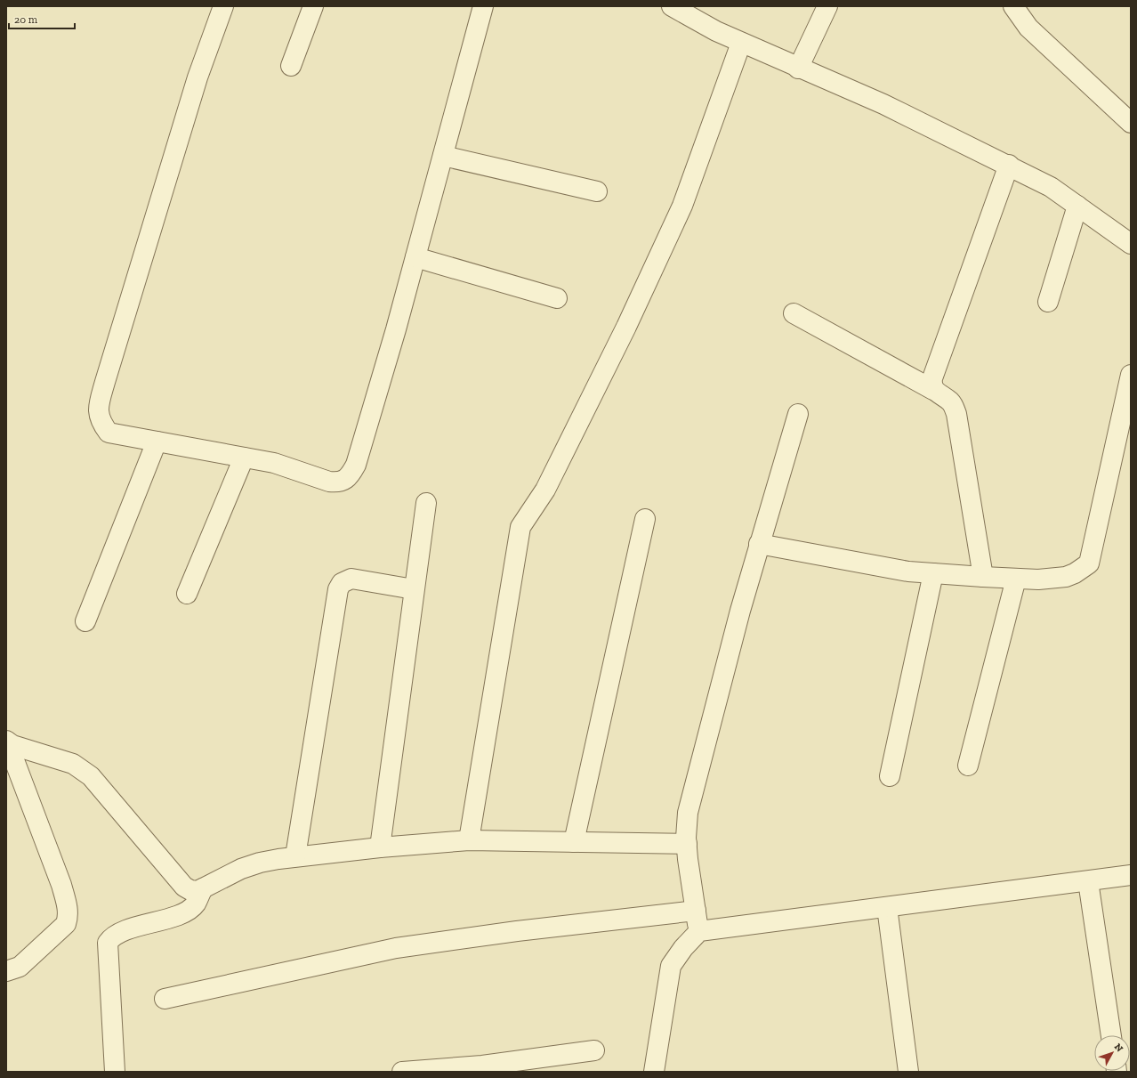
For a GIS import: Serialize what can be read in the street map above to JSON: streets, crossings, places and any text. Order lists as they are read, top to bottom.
{
  "scale_bar": "20 m",
  "north": "top right"
}
